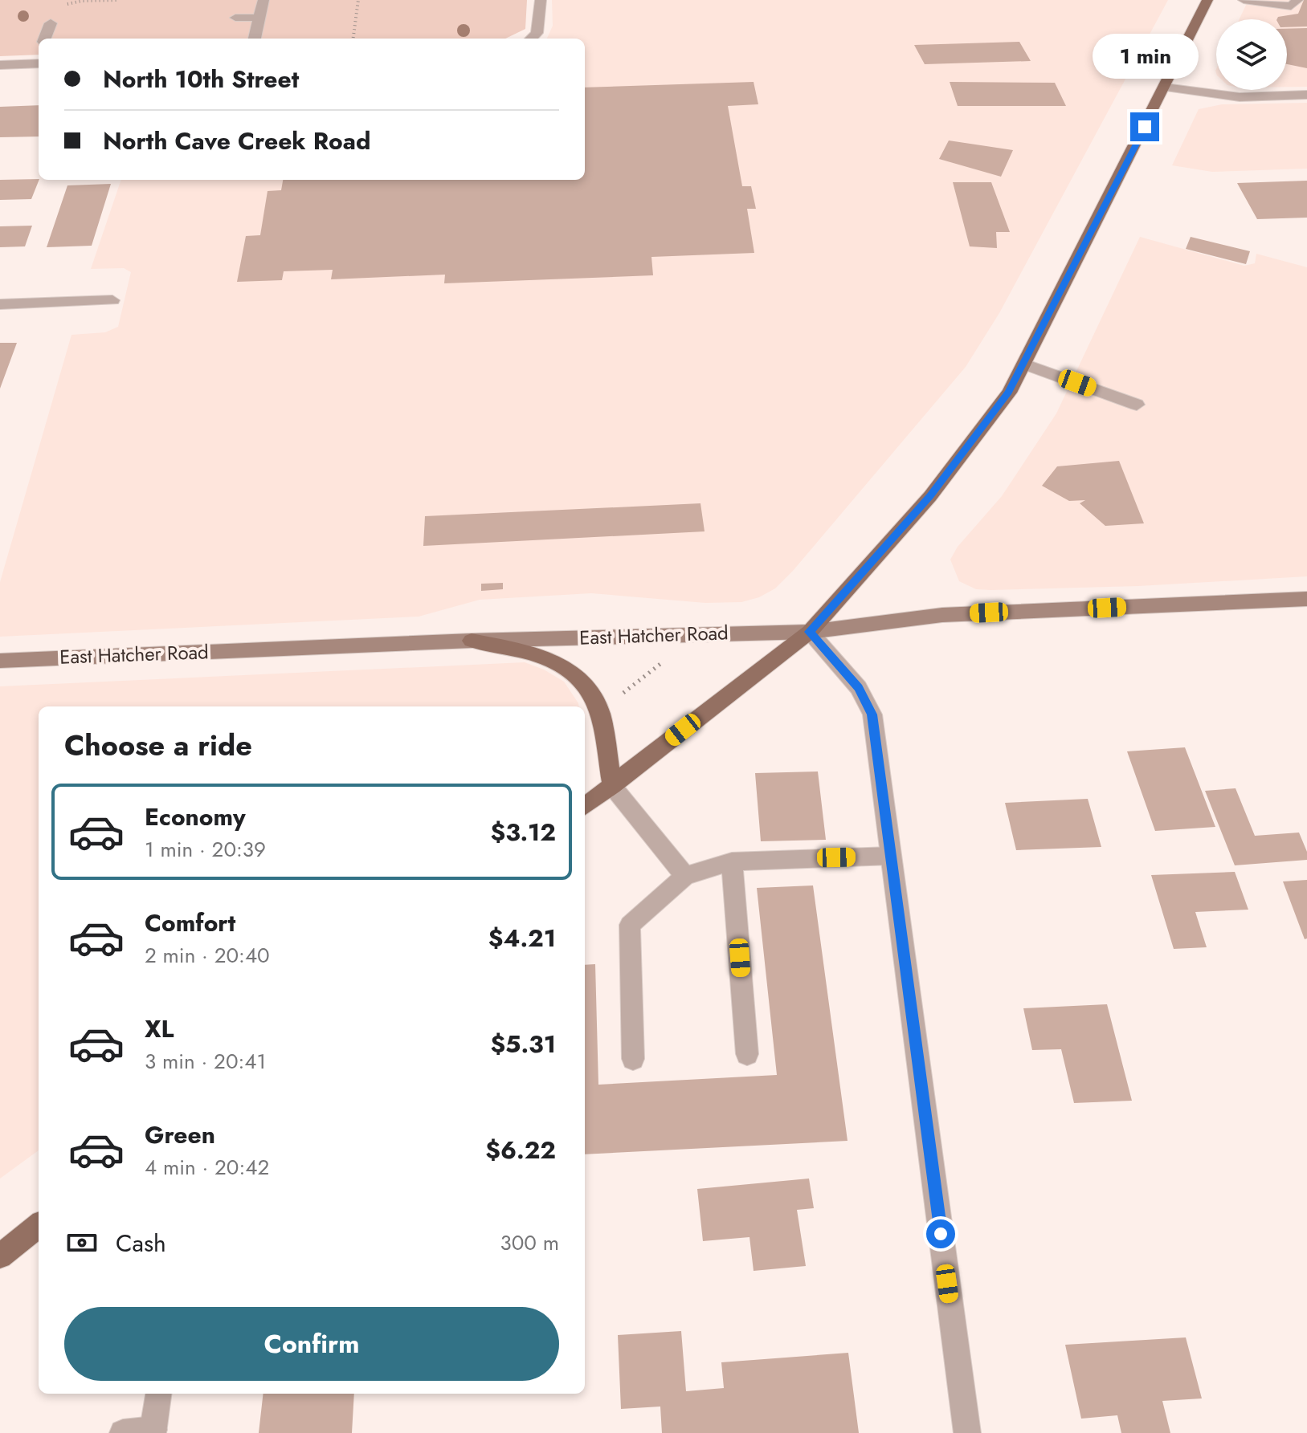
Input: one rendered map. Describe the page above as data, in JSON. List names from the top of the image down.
{
  "streets": {
    "street": ["East Hatcher Road"]
  },
  "page": {
    "bubble": "1 min",
    "banner": ["North 10th Street", "North Cave Creek Road"],
    "heading": "Choose a ride",
    "list": [
      {
        "name": "Economy",
        "note": "1 min · 20:39",
        "value": "$3.12"
      },
      {
        "name": "Comfort",
        "note": "2 min · 20:40",
        "value": "$4.21"
      },
      {
        "name": "XL",
        "note": "3 min · 20:41",
        "value": "$5.31"
      },
      {
        "name": "Green",
        "note": "4 min · 20:42",
        "value": "$6.22"
      }
    ],
    "pay": ["Cash", "300 m"],
    "buttons": "Confirm"
  }
}
